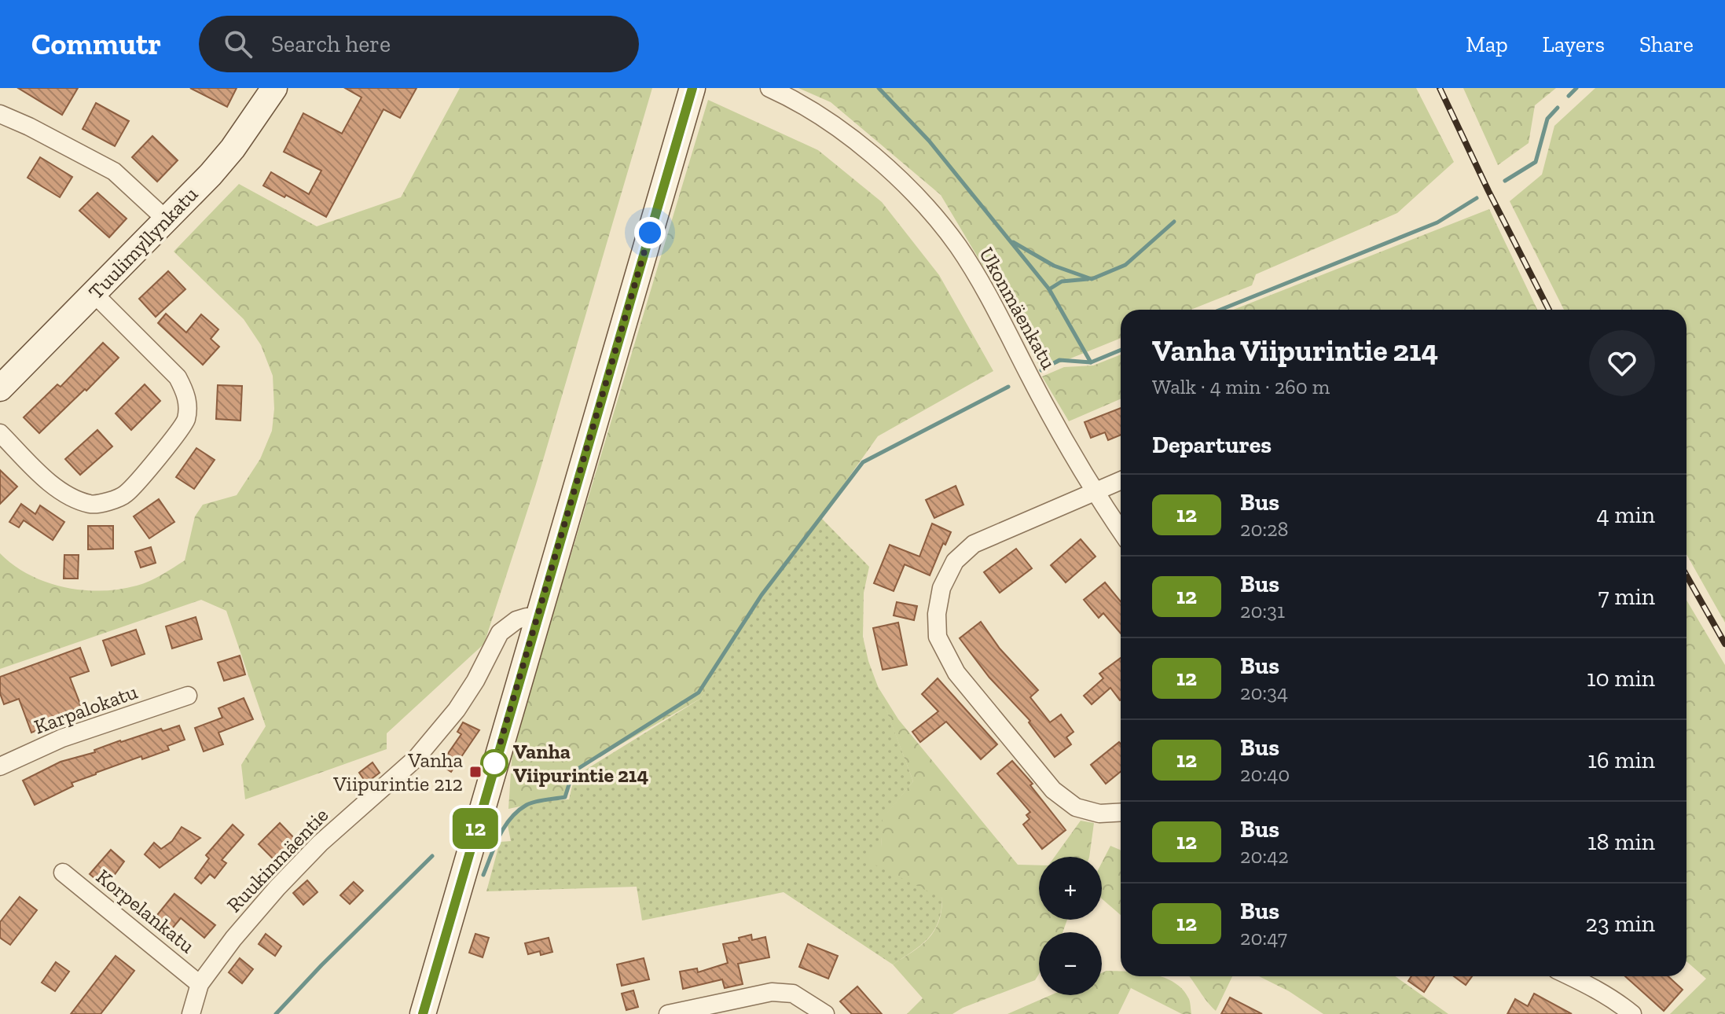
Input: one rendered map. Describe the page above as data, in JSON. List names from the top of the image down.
{
  "streets": {
    "street": [
      "Tuulimyllynkatu",
      "Ukonmäenkatu",
      "Karpalokatu",
      "Ruukinmäentie",
      "Korpelankatu"
    ]
  },
  "crossings": [
    ["Ruukinmäentie", "Korpelankatu"]
  ],
  "places": {
    "other": ["Vanha Viipurintie 214"],
    "transit": ["Vanha Viipurintie 212"]
  },
  "lines": ["bus line 12"],
  "page": {
    "header": "Commutr",
    "search": "Search here",
    "nav": ["Map", "Layers", "Share"],
    "on_map": "12",
    "heading": [
      ["Vanha Viipurintie 214", "Walk · 4 min · 260 m"],
      "Departures"
    ],
    "list": [
      {
        "mark": "12",
        "name": "Bus",
        "note": "20:28",
        "value": "4 min"
      },
      {
        "mark": "12",
        "name": "Bus",
        "note": "20:31",
        "value": "7 min"
      },
      {
        "mark": "12",
        "name": "Bus",
        "note": "20:34",
        "value": "10 min"
      },
      {
        "mark": "12",
        "name": "Bus",
        "note": "20:40",
        "value": "16 min"
      },
      {
        "mark": "12",
        "name": "Bus",
        "note": "20:42",
        "value": "18 min"
      },
      {
        "mark": "12",
        "name": "Bus",
        "note": "20:47",
        "value": "23 min"
      }
    ],
    "map_buttons": ["+", "−"]
  }
}
